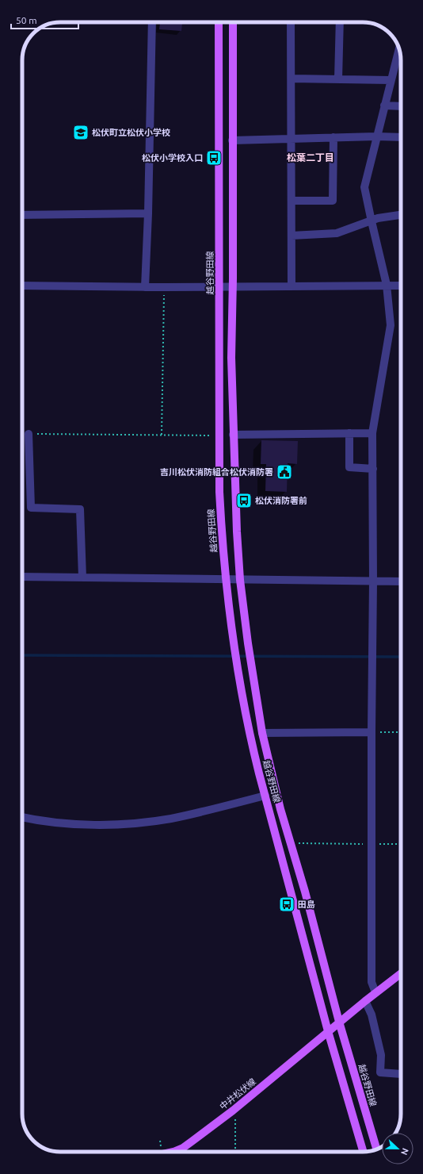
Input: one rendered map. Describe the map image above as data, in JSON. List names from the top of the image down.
{
  "streets": {
    "main road": ["越谷野田線", "中井松伏線"]
  },
  "crossings": [
    ["越谷野田線", "中井松伏線"]
  ],
  "districts": ["松葉二丁目"],
  "places": {
    "school or university": ["松伏町立松伏小学校"],
    "bus stop": ["松伏小学校入口", "松伏消防署前", "田島"],
    "public building": ["吉川松伏消防組合松伏消防署"]
  },
  "scale_bar": "50 m",
  "north": "right"
}
